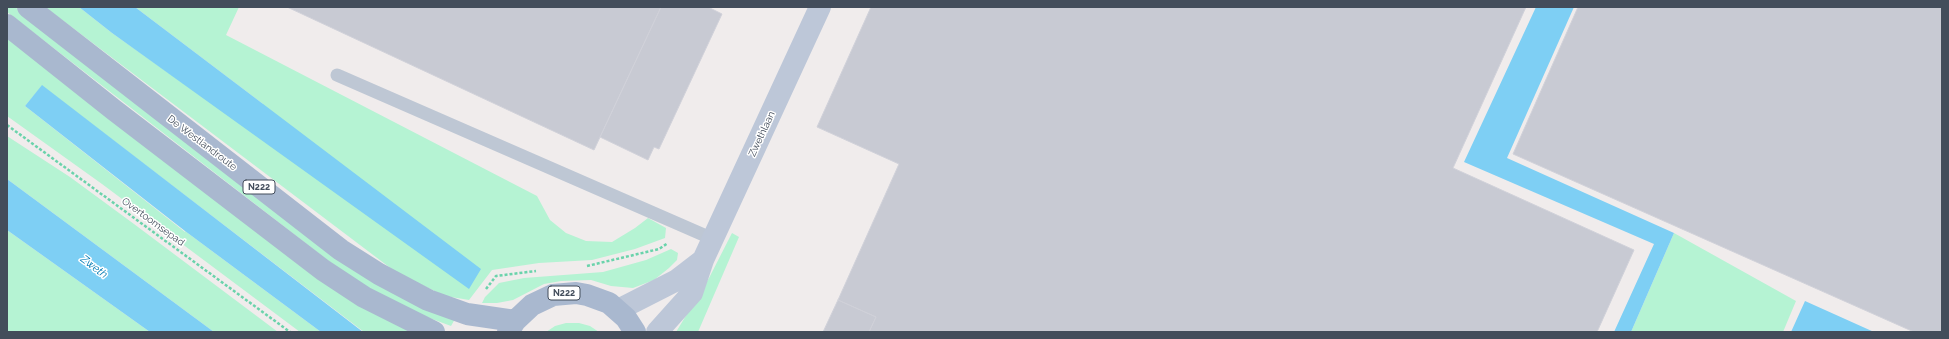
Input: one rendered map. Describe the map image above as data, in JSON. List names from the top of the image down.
{
  "streets": {
    "main road": ["De Westlandroute", "N222"],
    "street": ["Zwethlaan"],
    "path": ["Overtoomsepad"]
  },
  "crossings": [
    ["Zwethlaan", "N222"],
    ["De Westlandroute", "N222"]
  ],
  "water": ["Zweth"]
}
